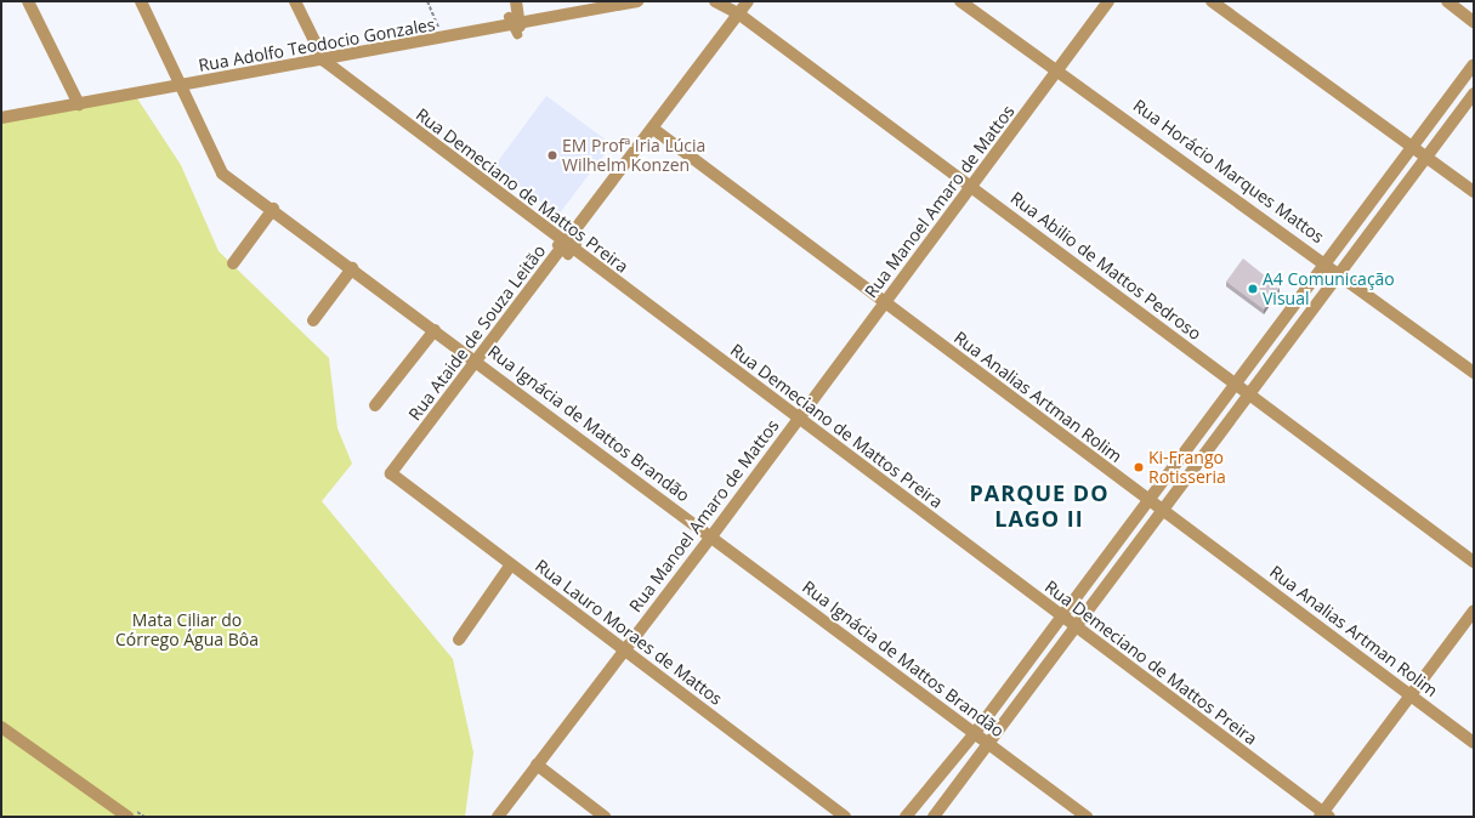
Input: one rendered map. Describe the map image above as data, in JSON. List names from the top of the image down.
{
  "streets": {
    "street": [
      "Rua Adolfo Teodocio Gonzales",
      "Rua Horácio Marques Mattos",
      "Rua Demeciano de Mattos Preira",
      "Rua Manoel Amaro de Mattos",
      "Rua Abilio de Mattos Pedroso",
      "Rua Ataide de Souza Leitão",
      "Rua Analias Artman Rolim",
      "Rua Ignácia de Mattos Brandão",
      "Rua Lauro Moraes de Mattos"
    ]
  },
  "crossings": [
    ["Rua Adolfo Teodocio Gonzales", "Rua Demeciano de Mattos Preira"],
    ["Rua Adolfo Teodocio Gonzales", "Rua Ignácia de Mattos Brandão"],
    ["Rua Horácio Marques Mattos", "Rua Manoel Amaro de Mattos"],
    ["Rua Demeciano de Mattos Preira", "Rua Manoel Amaro de Mattos"],
    ["Rua Demeciano de Mattos Preira", "Rua Ataide de Souza Leitão"],
    ["Rua Manoel Amaro de Mattos", "Rua Abilio de Mattos Pedroso"],
    ["Rua Manoel Amaro de Mattos", "Rua Analias Artman Rolim"],
    ["Rua Manoel Amaro de Mattos", "Rua Ignácia de Mattos Brandão"],
    ["Rua Manoel Amaro de Mattos", "Rua Lauro Moraes de Mattos"],
    ["Rua Abilio de Mattos Pedroso", "Rua Ataide de Souza Leitão"],
    ["Rua Ataide de Souza Leitão", "Rua Analias Artman Rolim"],
    ["Rua Ataide de Souza Leitão", "Rua Ignácia de Mattos Brandão"],
    ["Rua Ataide de Souza Leitão", "Rua Lauro Moraes de Mattos"]
  ],
  "districts": ["PARQUE DO LAGO II"],
  "parks": ["Mata Ciliar do Córrego Água Bôa"],
  "places": ["EM Profª Iria Lúcia Wilhelm Konzen", "A4 Comunicação Visual", "Ki-Frango Rotisseria"]
}
